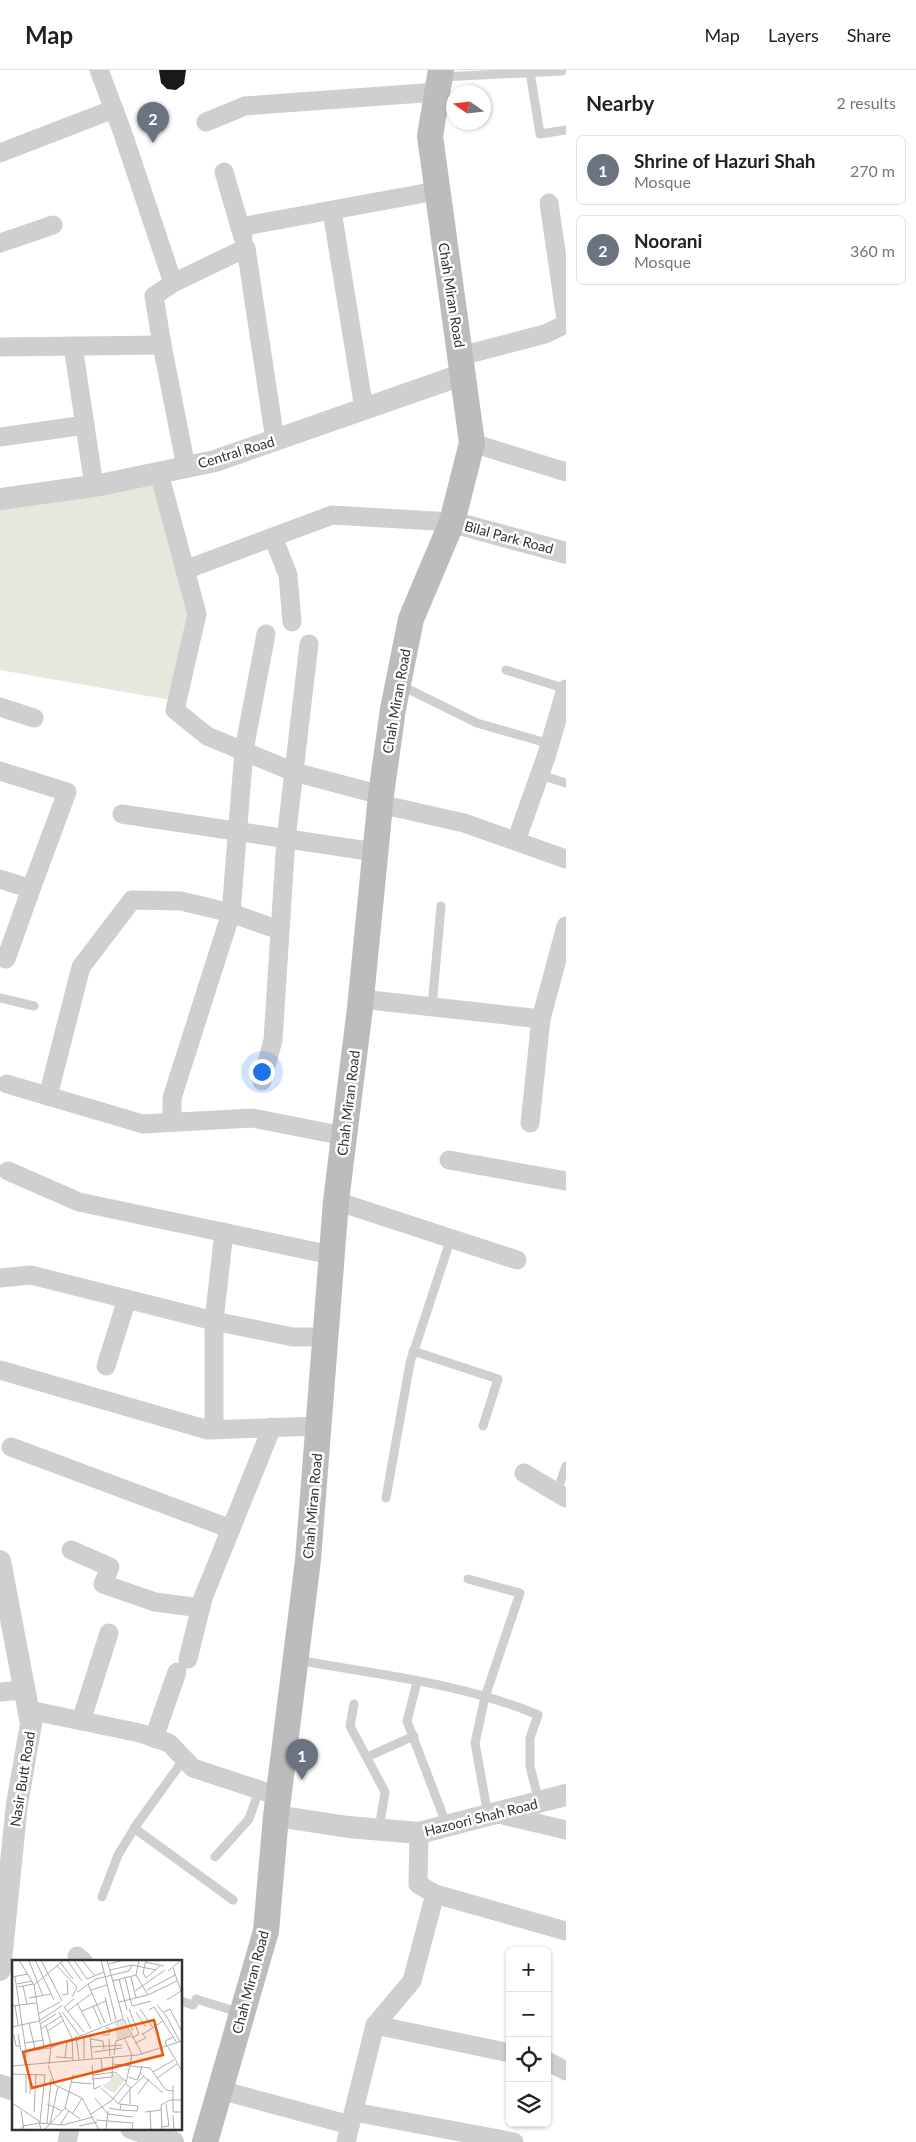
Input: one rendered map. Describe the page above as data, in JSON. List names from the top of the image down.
{
  "streets": {
    "main road": ["Chah Miran Road"],
    "street": [
      "Central Road",
      "Bilal Park Road",
      "Nasir Butt Road",
      "Hazoori Shah Road"
    ]
  },
  "crossings": [
    ["Chah Miran Road", "Central Road"],
    ["Chah Miran Road", "Bilal Park Road"],
    ["Chah Miran Road", "Hazoori Shah Road"]
  ],
  "north": "left",
  "page": {
    "header": "Map",
    "nav": ["Map", "Layers", "Share"],
    "heading": ["Nearby", "2 results"],
    "pins": ["2", "1"],
    "list": [
      {
        "mark": "1",
        "name": "Shrine of Hazuri Shah",
        "note": "Mosque",
        "value": "270 m"
      },
      {
        "mark": "2",
        "name": "Noorani",
        "note": "Mosque",
        "value": "360 m"
      }
    ],
    "map_buttons": ["+", "−"]
  }
}
